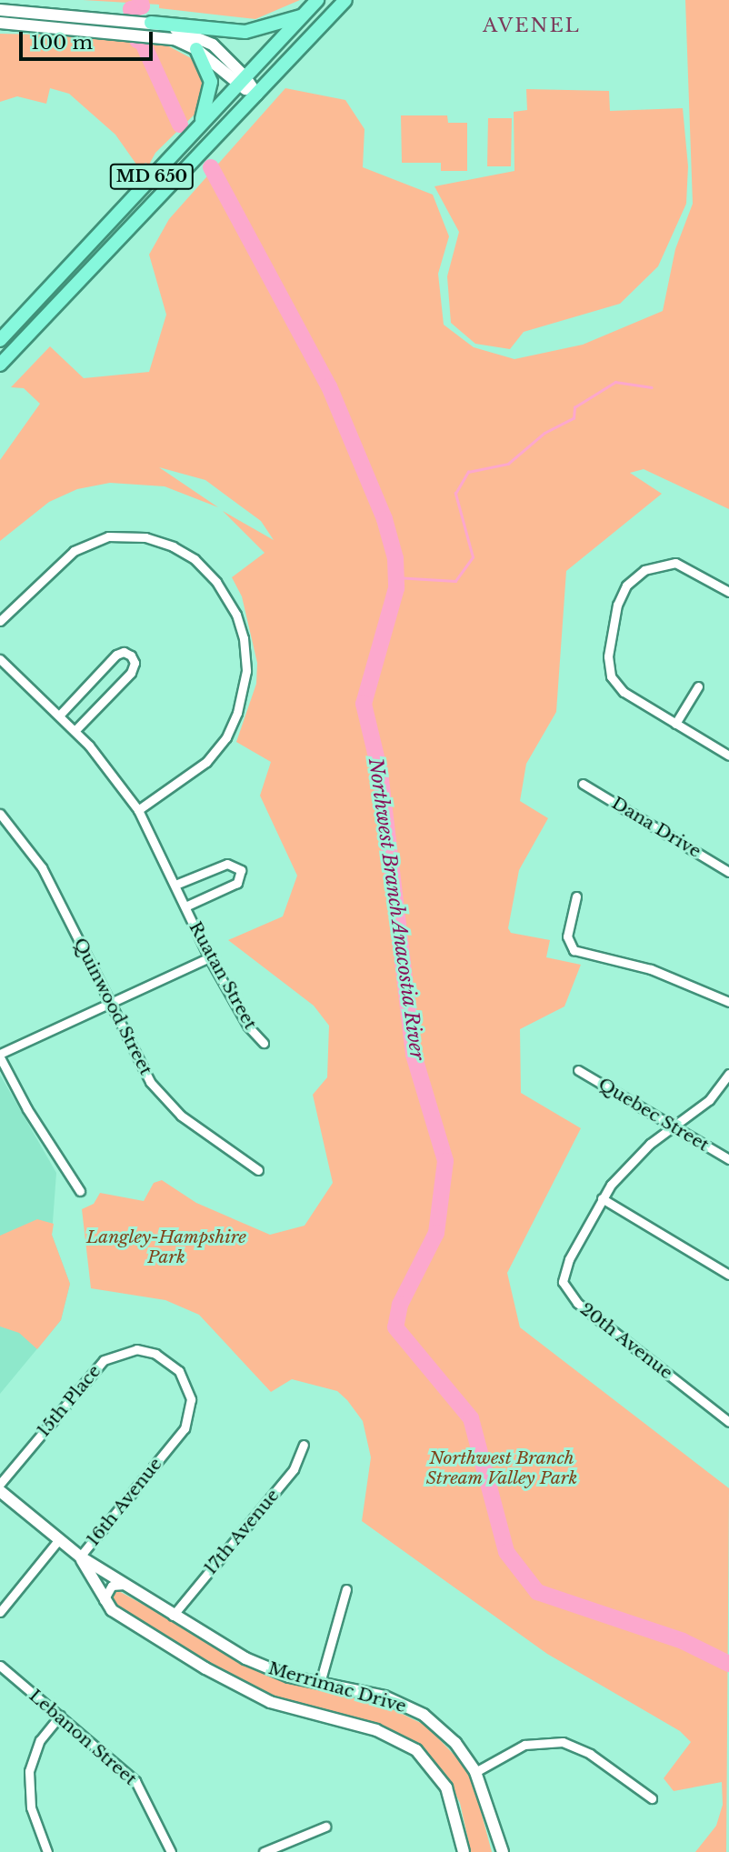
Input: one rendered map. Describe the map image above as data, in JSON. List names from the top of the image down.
{
  "streets": {
    "main road": ["MD 650"],
    "street": [
      "Dana Drive",
      "Ruatan Street",
      "Quinwood Street",
      "Quebec Street",
      "20th Avenue",
      "15th Place",
      "16th Avenue",
      "17th Avenue",
      "Merrimac Drive",
      "Lebanon Street"
    ]
  },
  "crossings": [
    ["Quebec Street", "20th Avenue"],
    ["15th Place", "16th Avenue"],
    ["16th Avenue", "Merrimac Drive"],
    ["17th Avenue", "Merrimac Drive"]
  ],
  "districts": ["AVENEL"],
  "water": ["Northwest Branch Anacostia River"],
  "parks": ["Langley-Hampshire Park", "Northwest Branch Stream Valley Park"],
  "scale_bar": "100 m"
}
